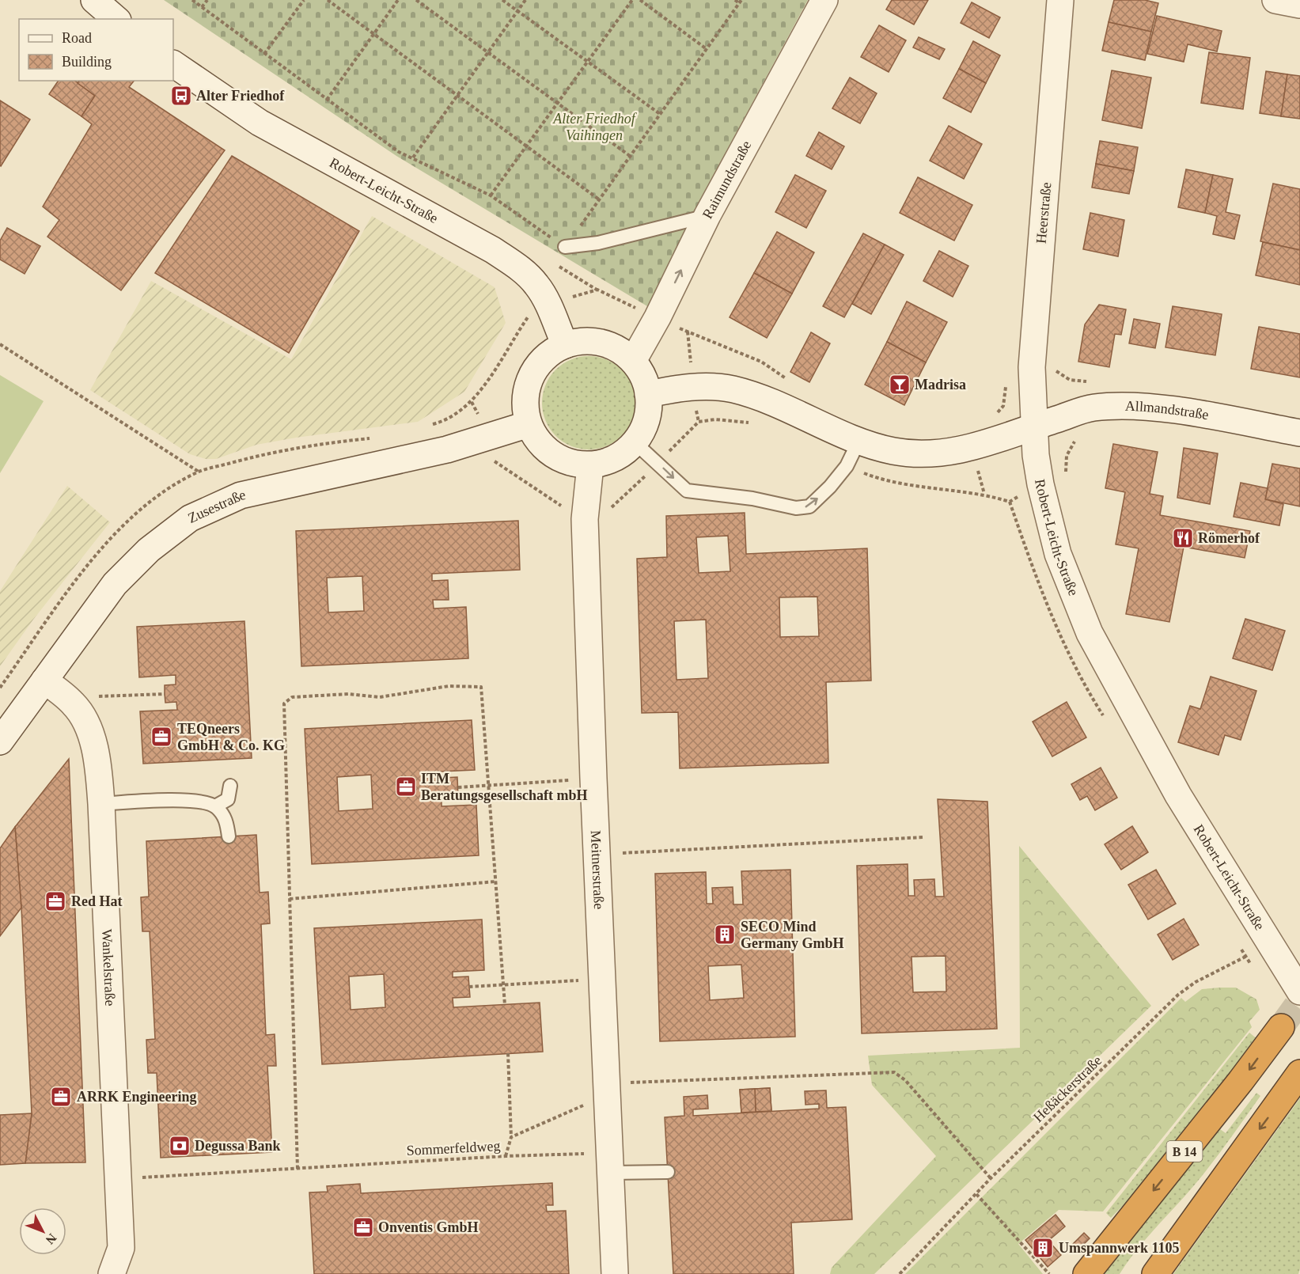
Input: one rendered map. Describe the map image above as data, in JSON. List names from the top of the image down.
{
  "streets": {
    "highway": ["B 14"],
    "street": [
      "Raimundstraße",
      "Robert-Leicht-Straße",
      "Heerstraße",
      "Allmandstraße",
      "Zusestraße",
      "Meitnerstraße",
      "Wankelstraße"
    ],
    "path": ["Heßäckerstraße", "Sommerfeldweg"]
  },
  "crossings": [
    ["Raimundstraße", "Robert-Leicht-Straße"],
    ["Raimundstraße", "Zusestraße"],
    ["Raimundstraße", "Meitnerstraße"],
    ["Robert-Leicht-Straße", "Heerstraße"],
    ["Robert-Leicht-Straße", "Allmandstraße"],
    ["Robert-Leicht-Straße", "Zusestraße"],
    ["Robert-Leicht-Straße", "Meitnerstraße"],
    ["Robert-Leicht-Straße", "Heßäckerstraße"],
    ["Heerstraße", "Allmandstraße"],
    ["Zusestraße", "Meitnerstraße"],
    ["Zusestraße", "Wankelstraße"],
    ["Meitnerstraße", "Sommerfeldweg"],
    ["Wankelstraße", "Sommerfeldweg"]
  ],
  "parks": ["Alter Friedhof Vaihingen"],
  "places": {
    "bus stop": ["Alter Friedhof"],
    "bar": ["Madrisa"],
    "restaurant": ["Römerhof"],
    "office": [
      "TEQneers GmbH & Co. KG",
      "ITM Beratungsgesellschaft mbH",
      "Red Hat",
      "ARRK Engineering",
      "Onventis GmbH"
    ],
    "building": ["SECO Mind Germany GmbH", "Umspannwerk 1105"],
    "bank": ["Degussa Bank"]
  },
  "legend": ["Road", "Building"],
  "north": "bottom right"
}
